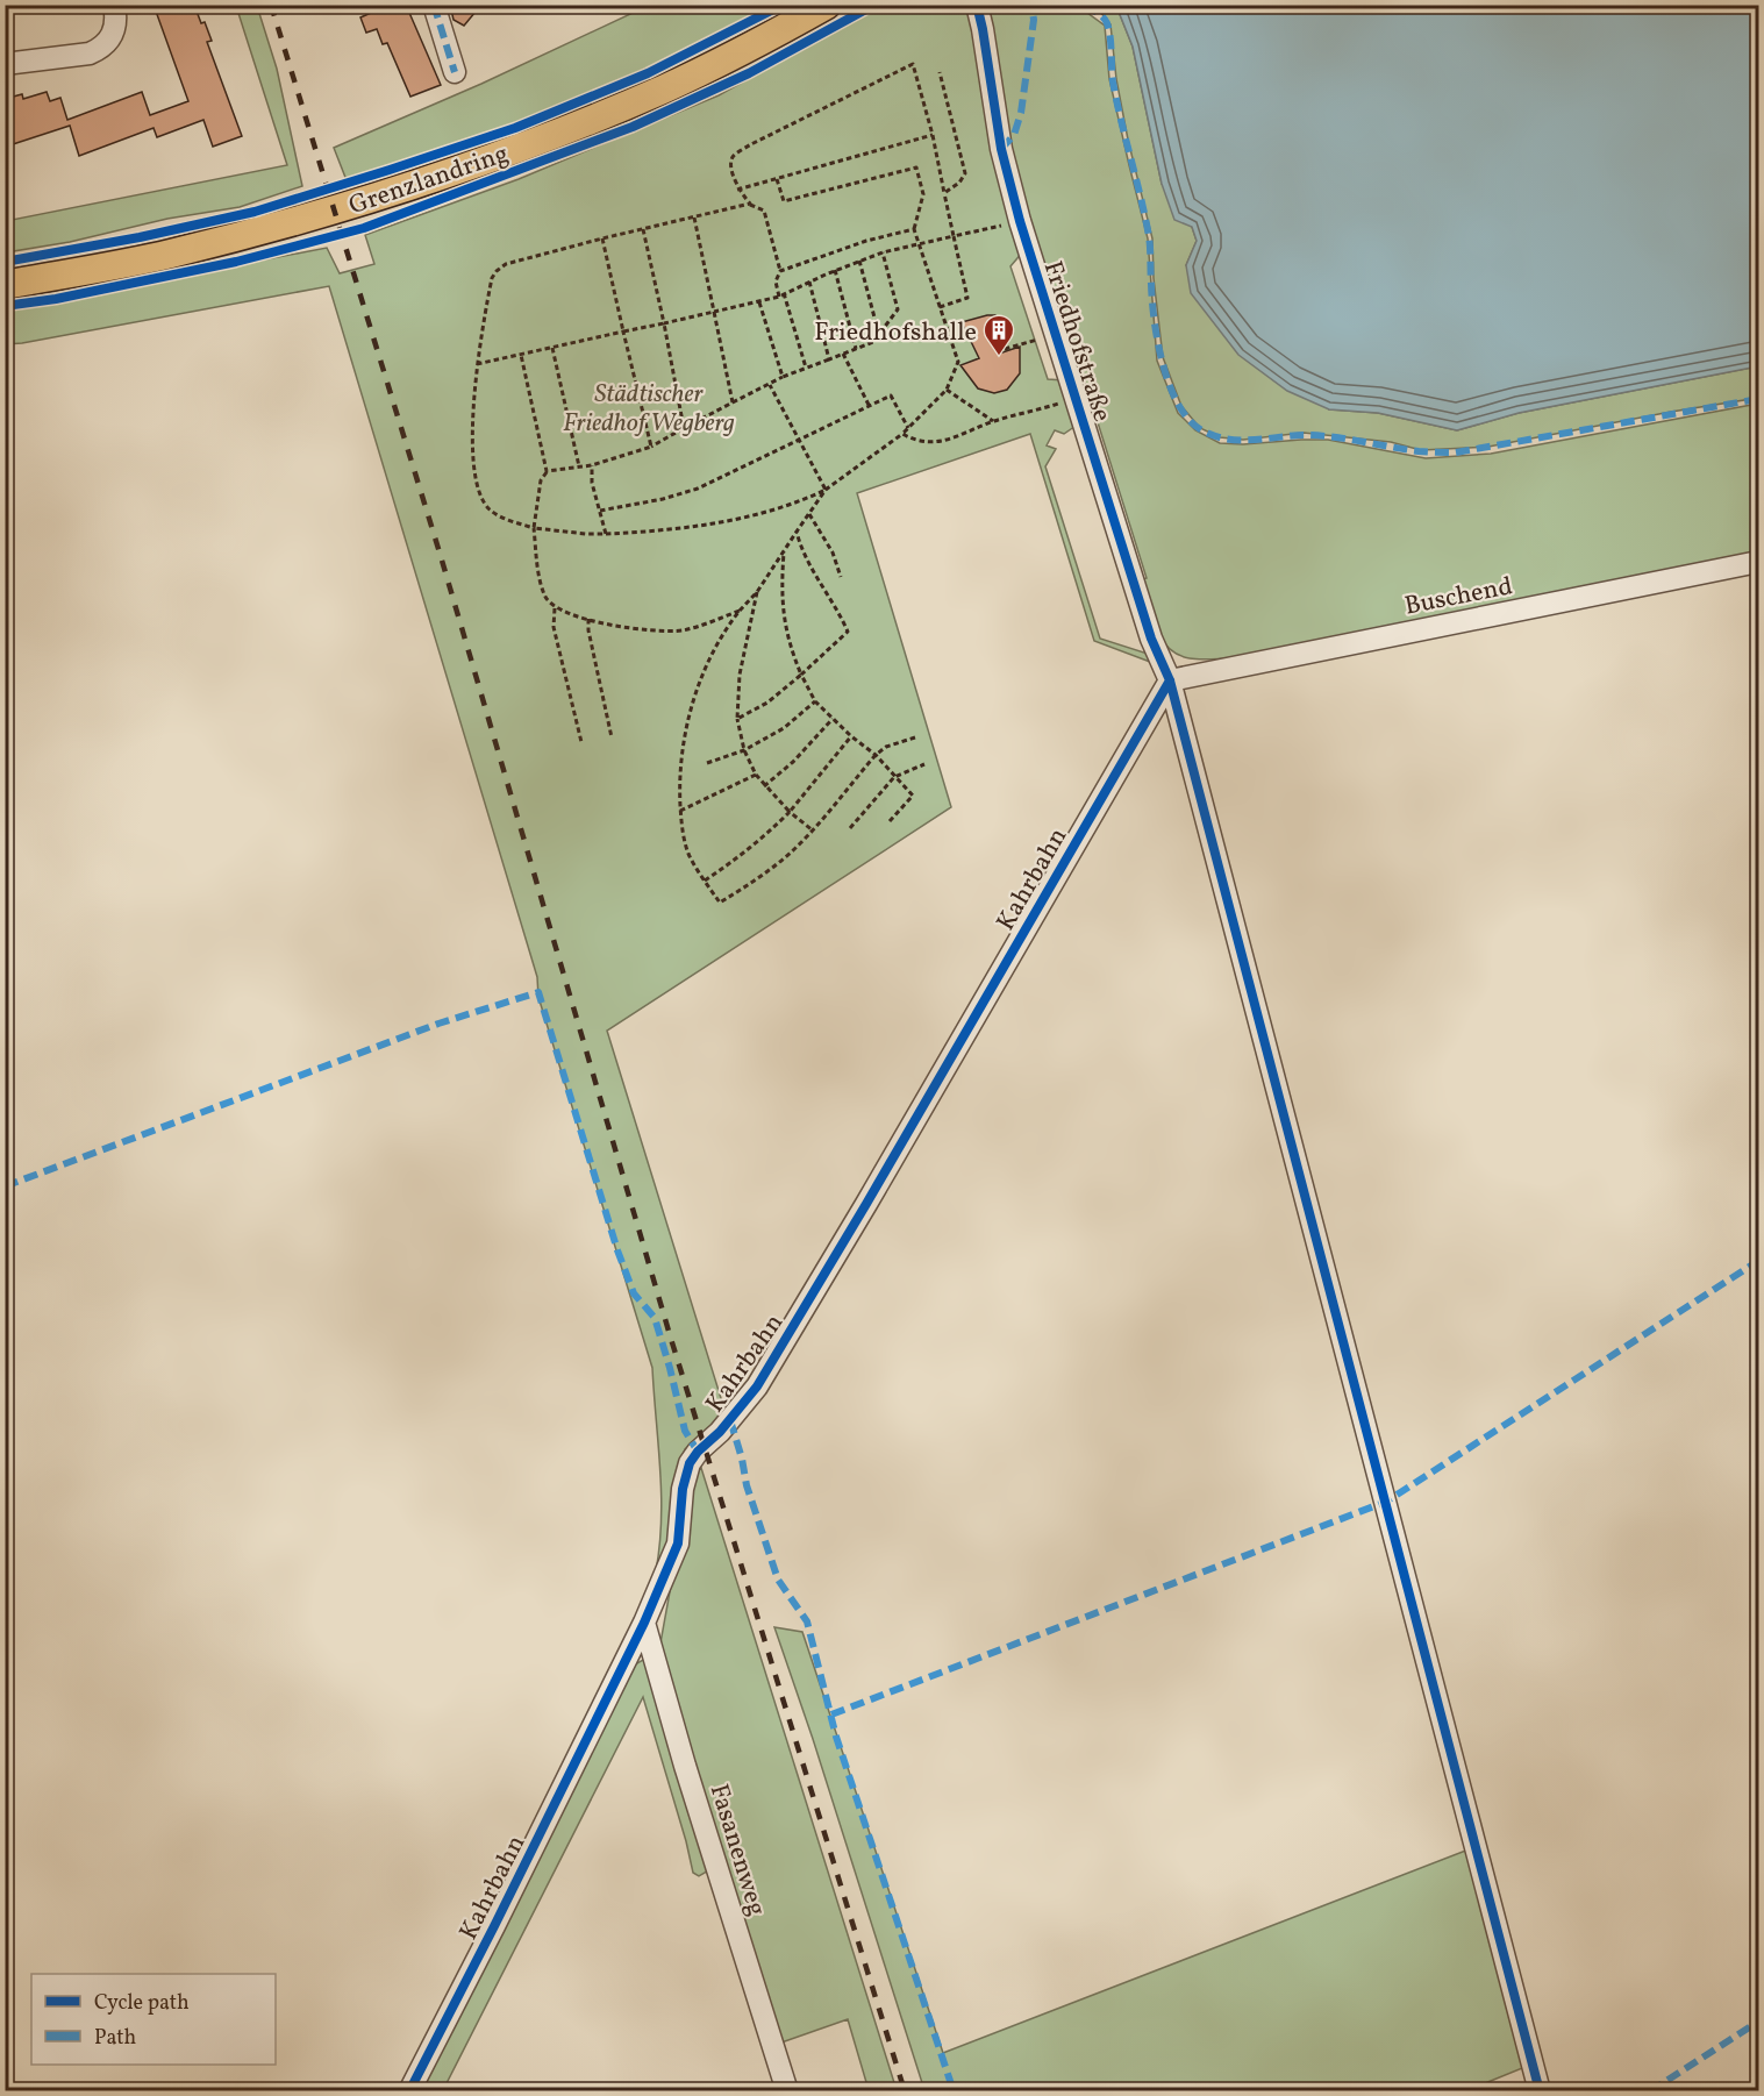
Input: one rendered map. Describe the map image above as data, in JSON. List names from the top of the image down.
{
  "streets": {
    "main road": ["Grenzlandring"],
    "street": [
      "Friedhofstraße",
      "Buschend",
      "Kahrbahn",
      "Fasanenweg"
    ]
  },
  "crossings": [
    ["Friedhofstraße", "Buschend"],
    ["Friedhofstraße", "Kahrbahn"],
    ["Buschend", "Kahrbahn"],
    ["Kahrbahn", "Fasanenweg"]
  ],
  "parks": ["Städtischer Friedhof Wegberg"],
  "places": {
    "building": ["Friedhofshalle"]
  },
  "legend": ["Cycle path", "Path"]
}
